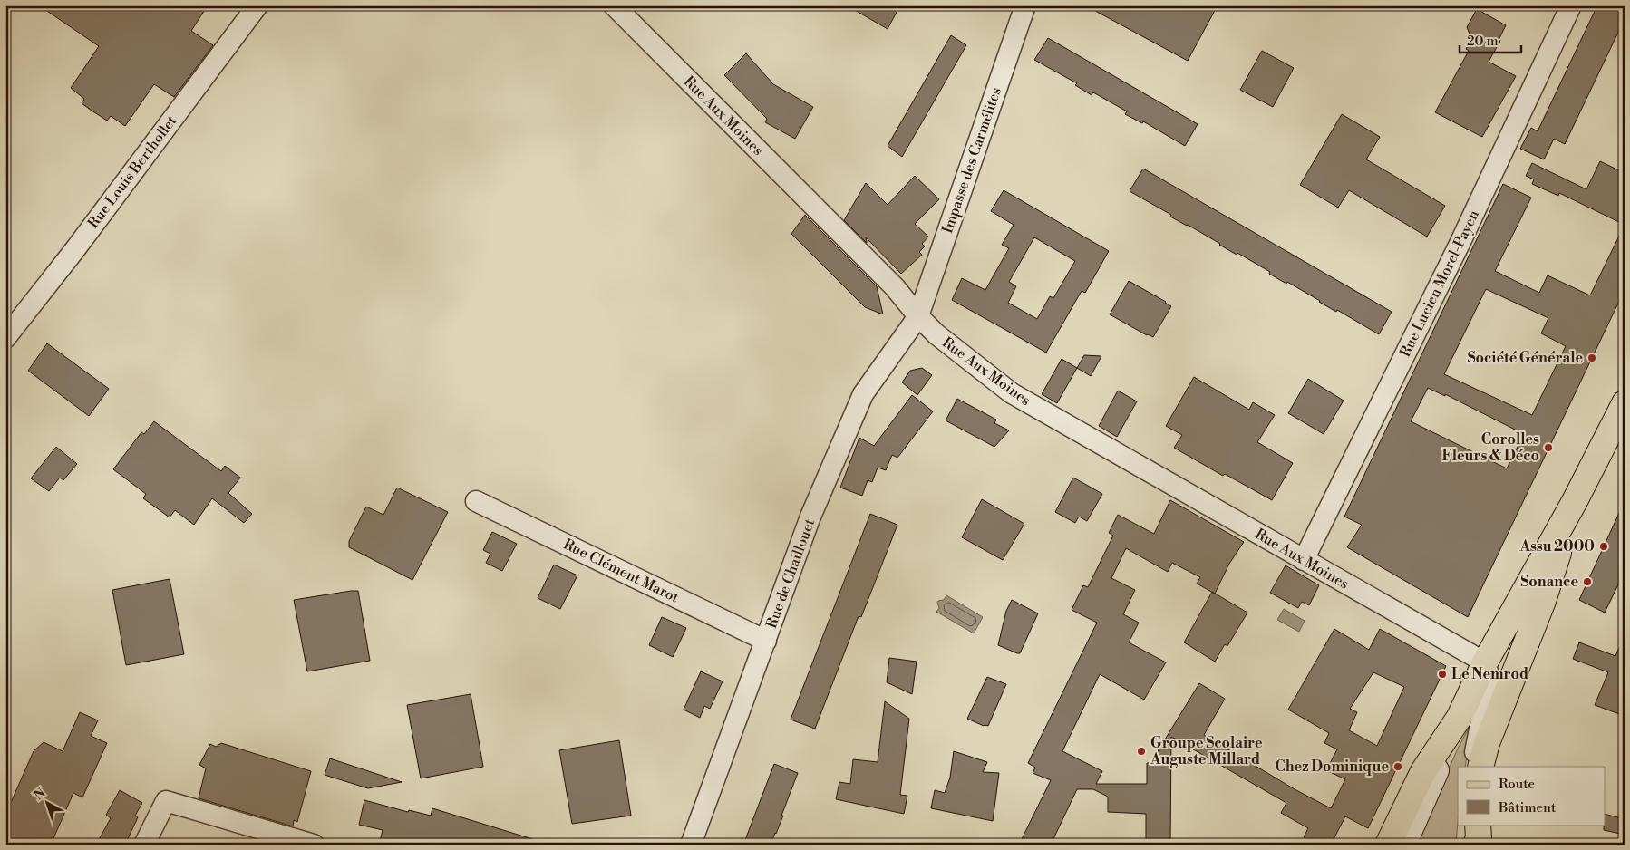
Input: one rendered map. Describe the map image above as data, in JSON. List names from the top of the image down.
{
  "streets": {
    "street": [
      "Rue Aux Moines",
      "Impasse des Carmélites",
      "Rue Louis Berthollet",
      "Rue Lucien Morel-Payen",
      "Rue Clément Marot",
      "Rue de Chaillouet"
    ]
  },
  "crossings": [
    ["Rue Aux Moines", "Impasse des Carmélites"],
    ["Rue Aux Moines", "Rue Lucien Morel-Payen"],
    ["Rue Aux Moines", "Rue de Chaillouet"],
    ["Impasse des Carmélites", "Rue de Chaillouet"],
    ["Rue Clément Marot", "Rue de Chaillouet"]
  ],
  "places": [
    "Société Générale",
    "Corolles Fleurs & Déco",
    "Assu 2000",
    "Sonance",
    "Le Nemrod",
    "Groupe Scolaire Auguste Millard",
    "Chez Dominique"
  ],
  "legend": ["Route", "Bâtiment"],
  "scale_bar": "20 m",
  "north": "top left"
}
